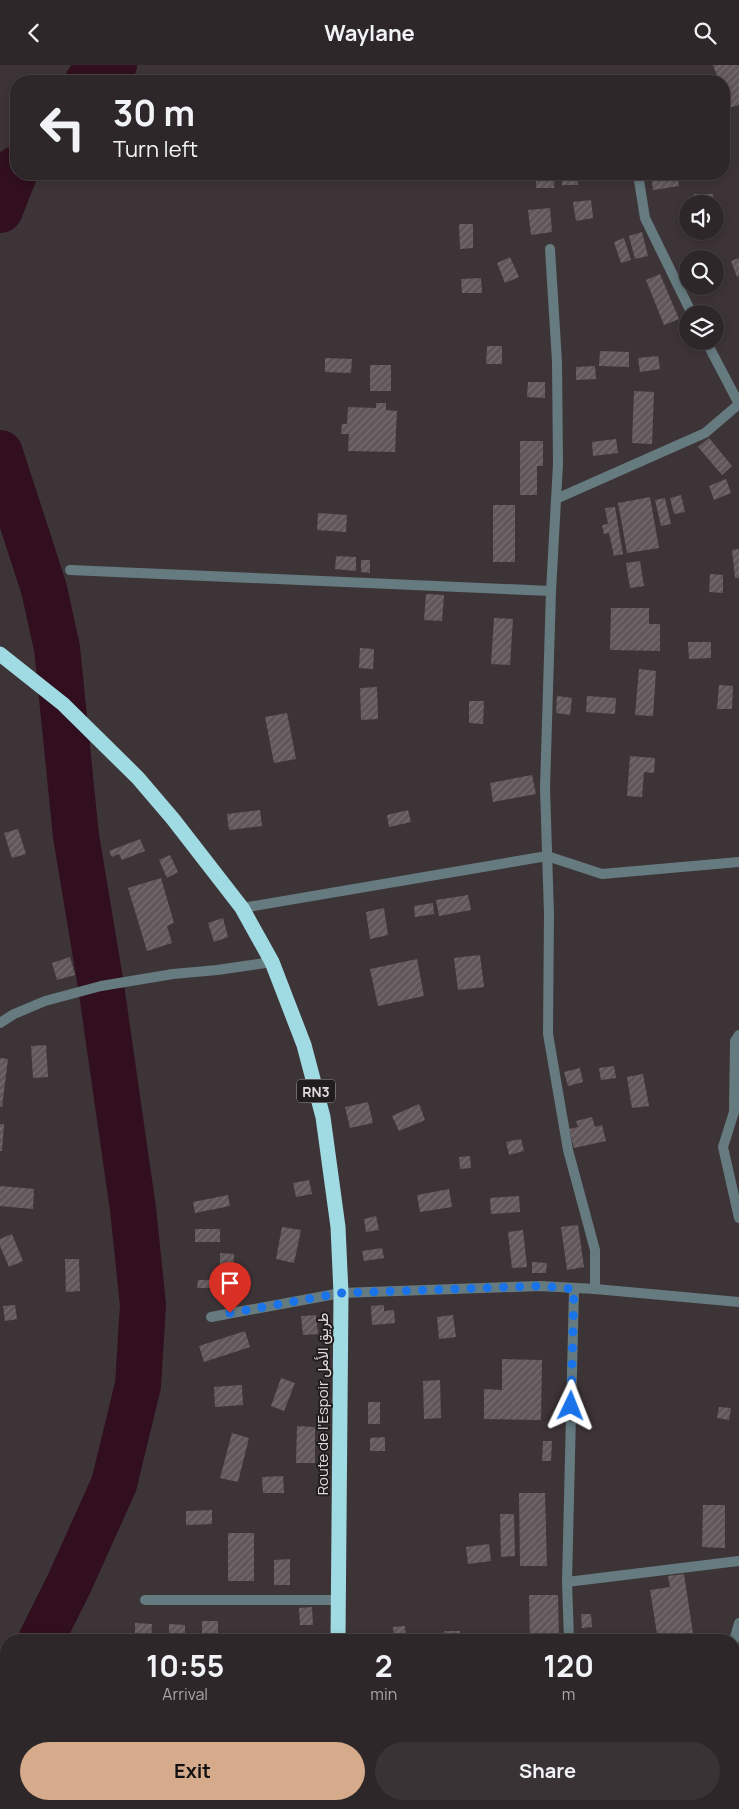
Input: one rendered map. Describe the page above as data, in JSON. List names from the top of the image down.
{
  "streets": {
    "highway": ["RN3", "Route de l’Espoir طريق الأمل"]
  },
  "page": {
    "header": "Waylane",
    "turn": ["30 m", "Turn left"],
    "eta": [
      "10:55",
      "Arrival",
      "2",
      "min",
      "120",
      "m"
    ],
    "buttons": ["Exit", "Share"]
  }
}
